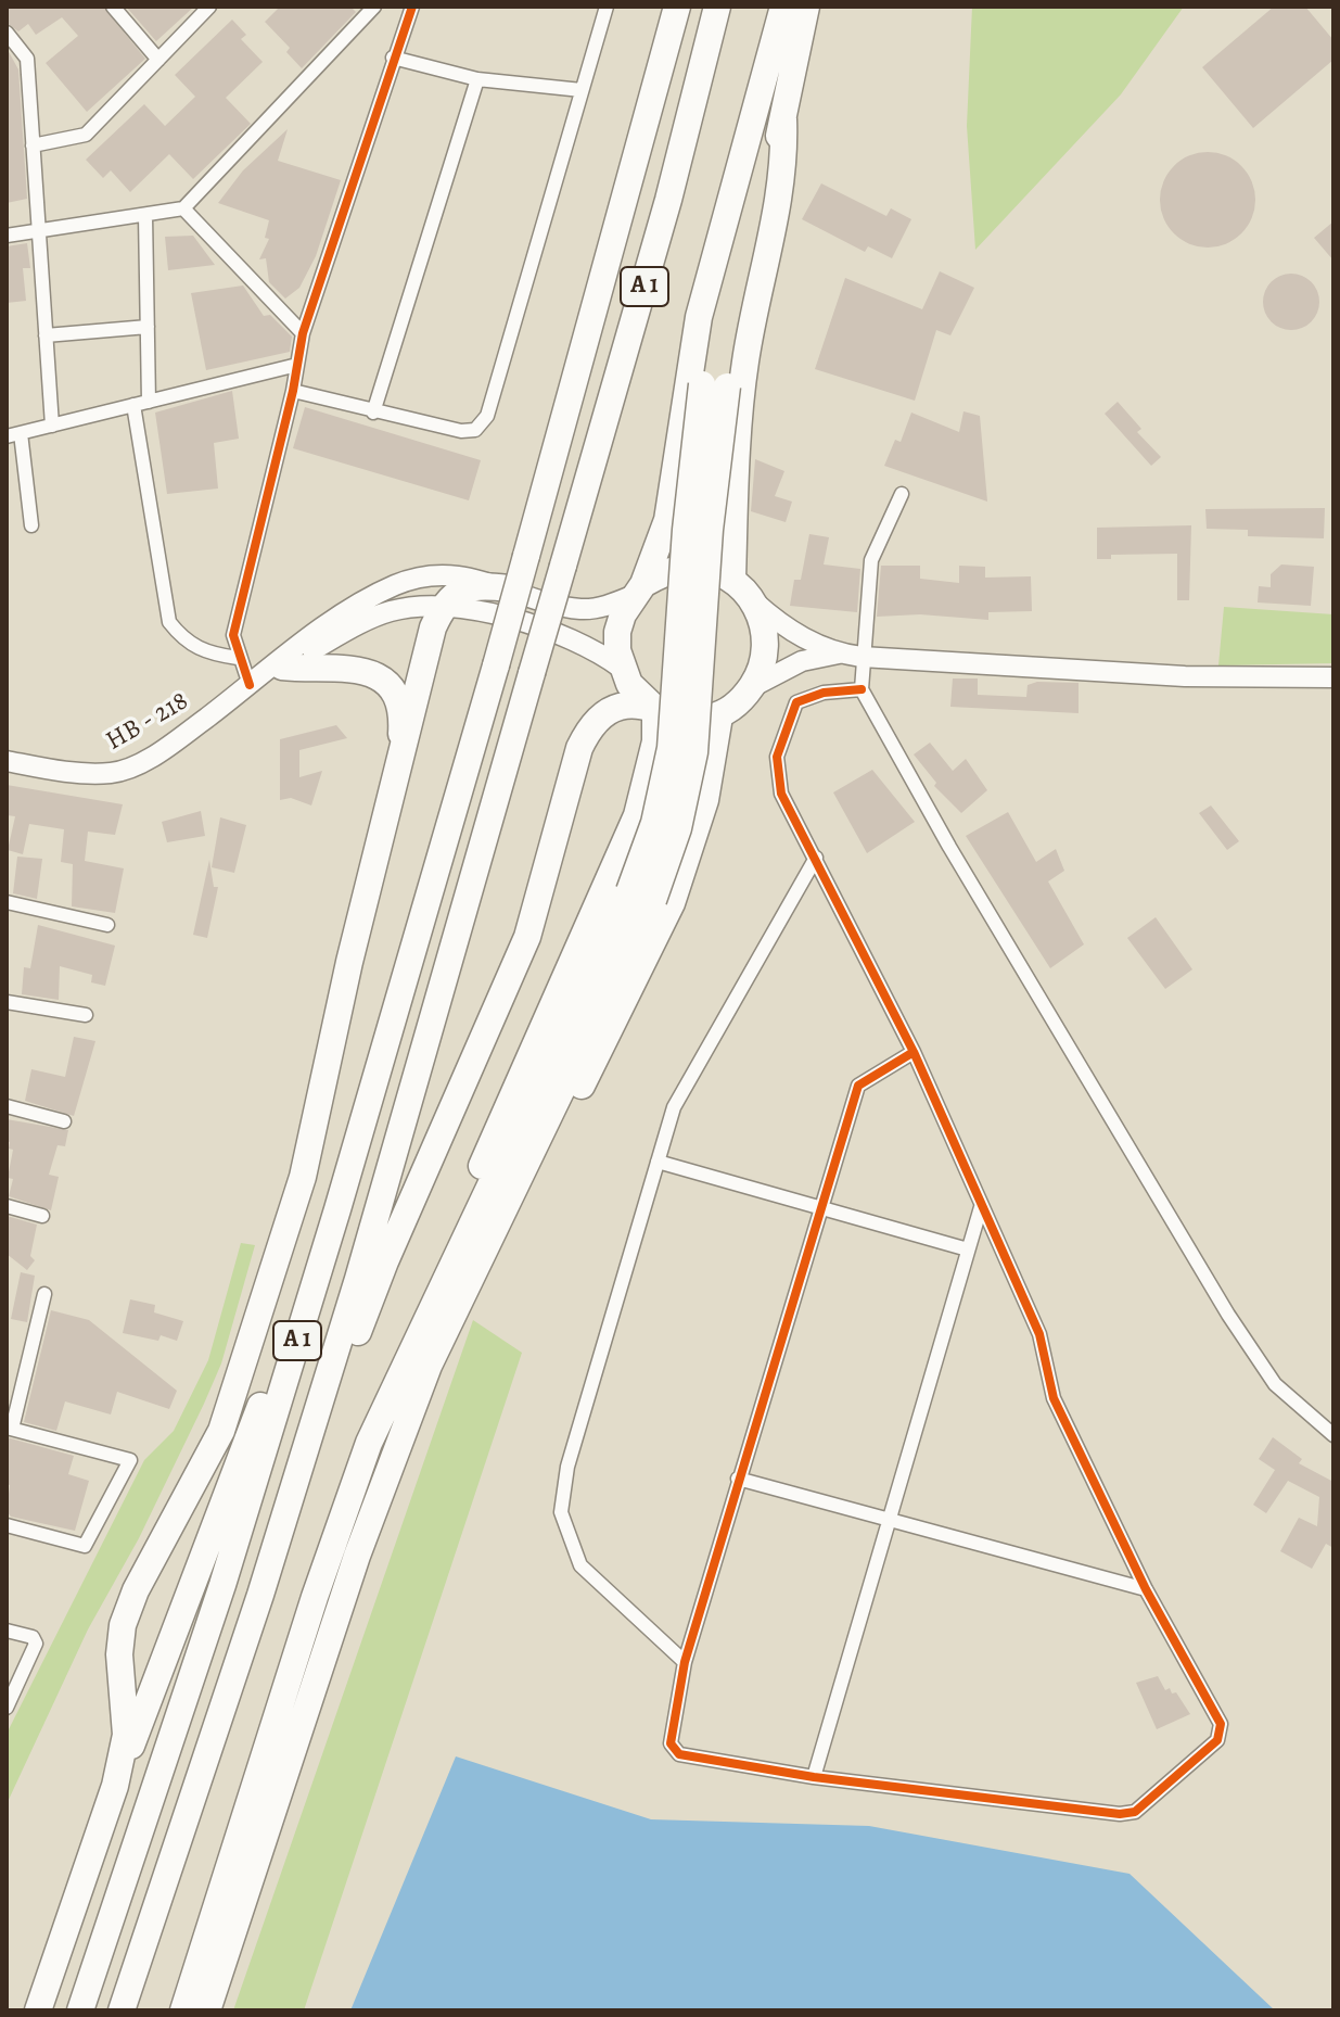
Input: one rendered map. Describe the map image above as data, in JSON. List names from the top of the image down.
{
  "streets": {
    "highway": ["A 1"],
    "main road": ["HB - 218"]
  }
}
